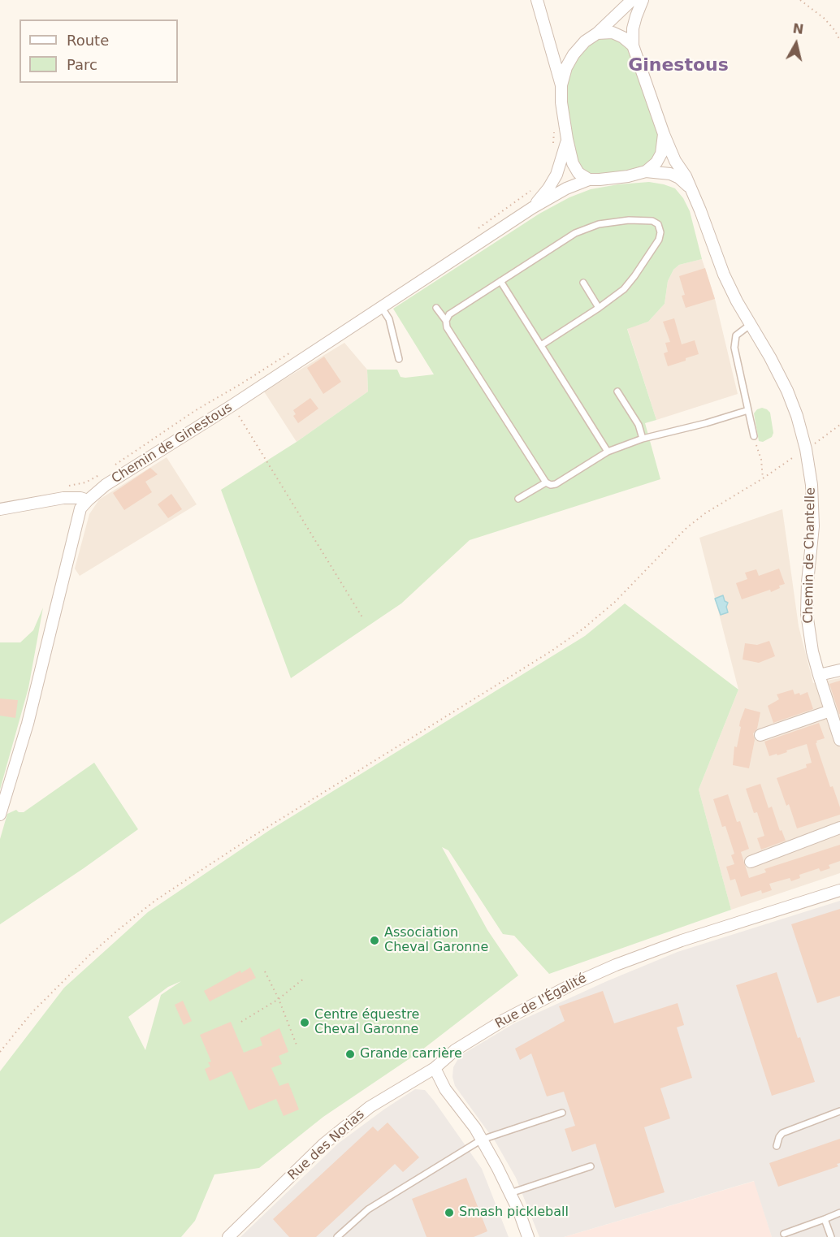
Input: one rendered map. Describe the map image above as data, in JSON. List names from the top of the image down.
{
  "streets": {
    "street": [
      "Chemin de Ginestous",
      "Chemin de Chantelle",
      "Rue de l'Égalité",
      "Rue des Norias"
    ]
  },
  "crossings": [
    ["Chemin de Ginestous", "Chemin de Chantelle"],
    ["Rue de l'Égalité", "Rue des Norias"]
  ],
  "districts": ["Ginestous"],
  "places": [
    "Association Cheval Garonne",
    "Centre équestre Cheval Garonne",
    "Grande carrière",
    "Smash pickleball"
  ],
  "legend": ["Route", "Parc"],
  "north": "top"
}
